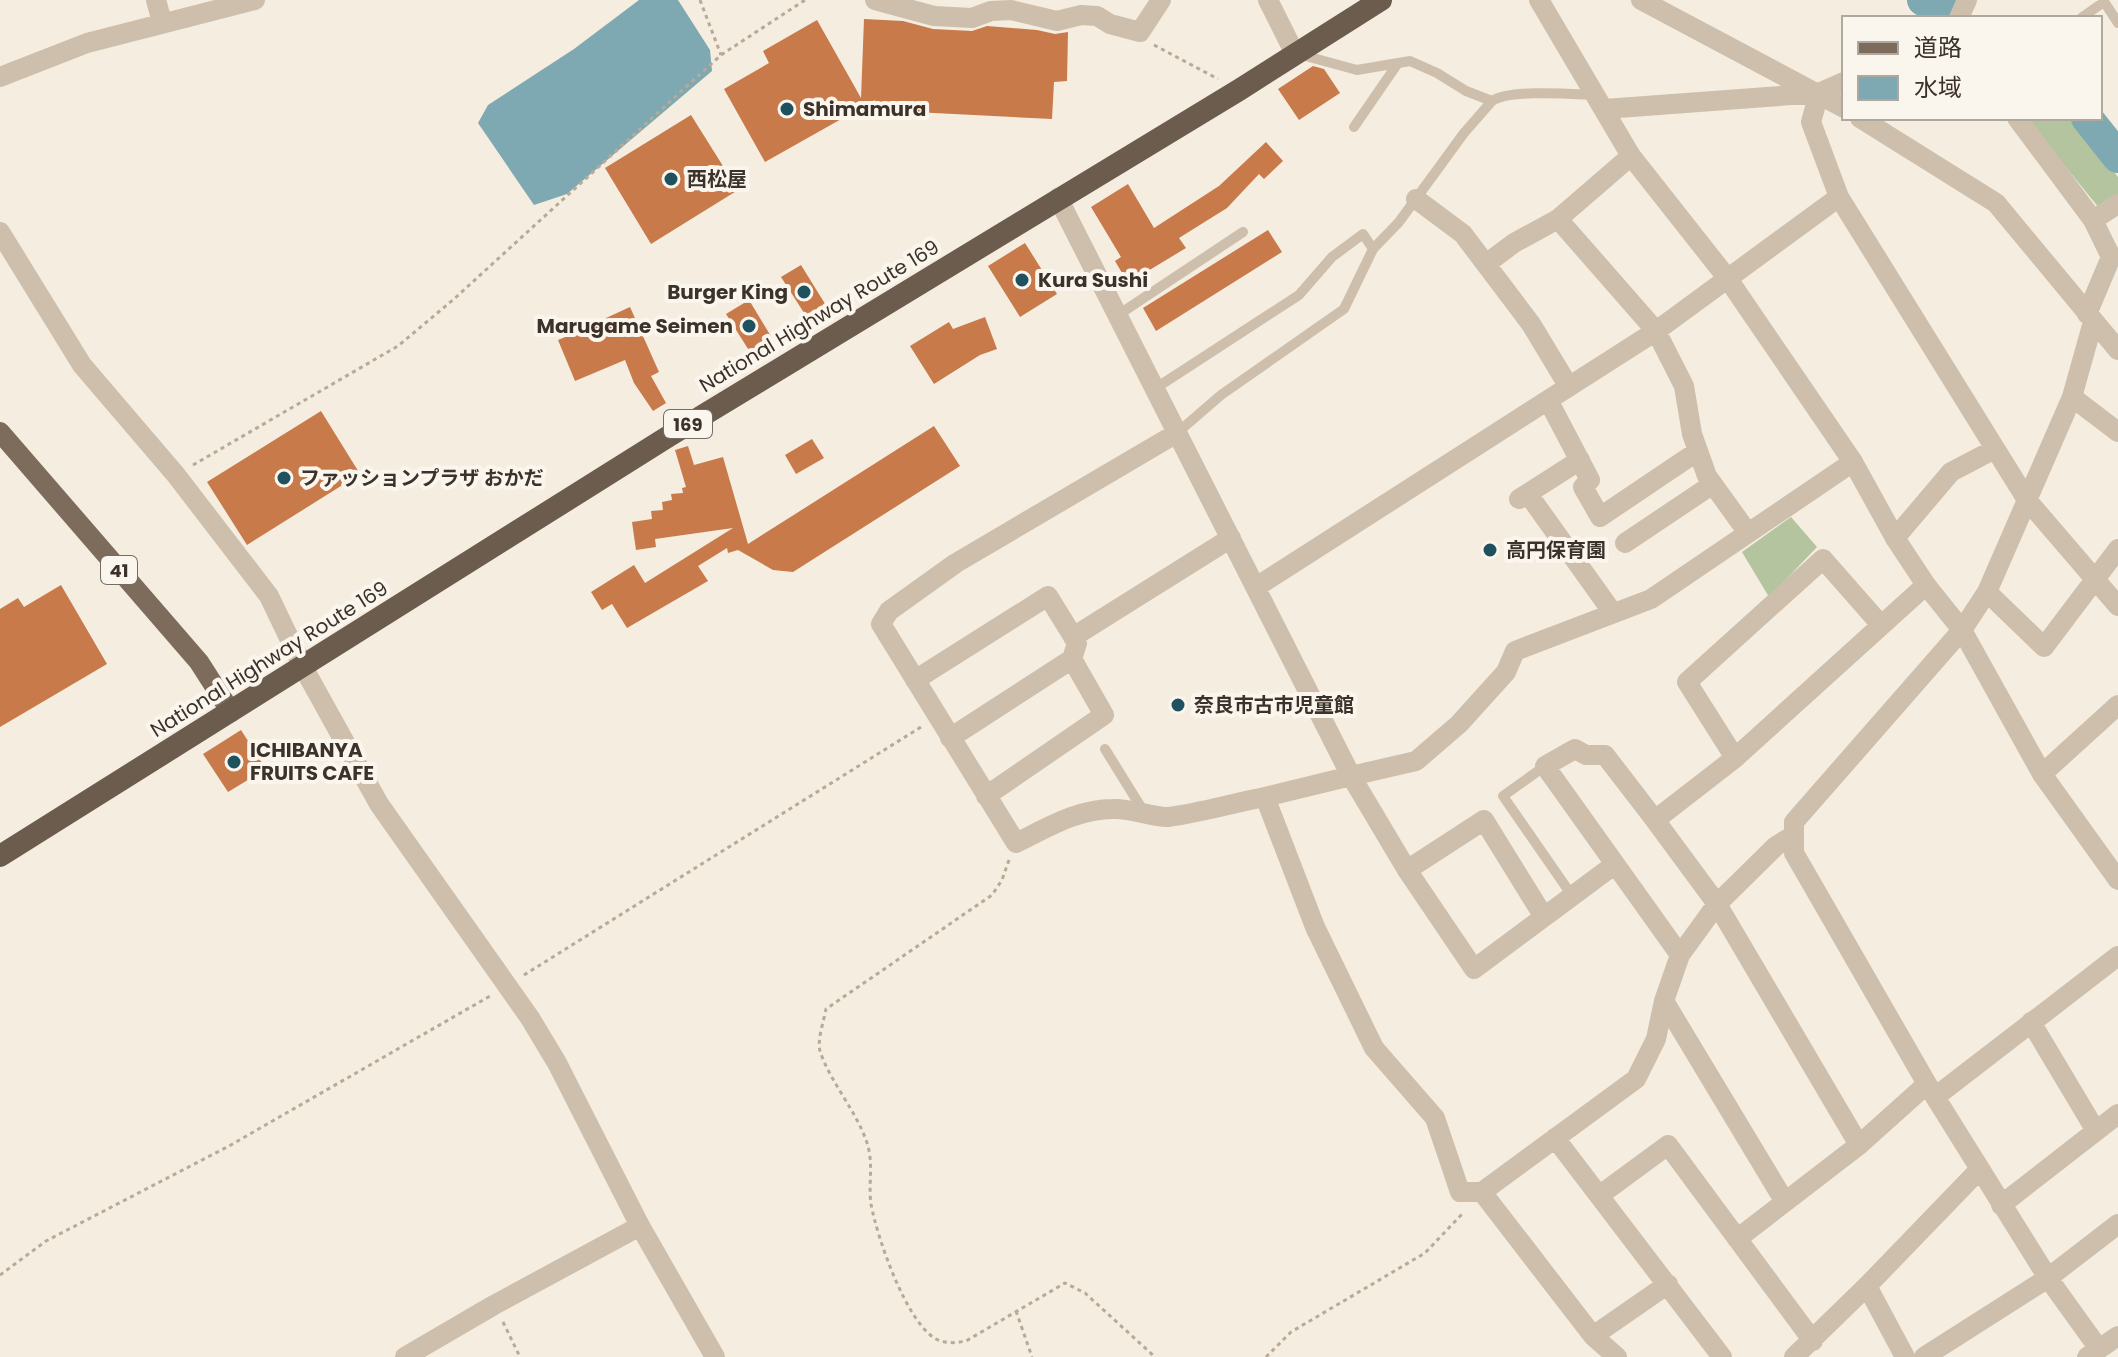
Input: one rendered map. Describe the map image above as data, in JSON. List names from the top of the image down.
{
  "streets": {
    "highway": ["National Highway Route 169", "169"],
    "main road": ["41"]
  },
  "crossings": [
    ["National Highway Route 169", "41"]
  ],
  "places": [
    "Shimamura",
    "西松屋",
    "Kura Sushi",
    "Burger King",
    "Marugame Seimen",
    "ファッションプラザ おかだ",
    "高円保育園",
    "奈良市古市児童館",
    "ICHIBANYA FRUITS CAFE"
  ],
  "legend": ["道路", "水域"]
}
